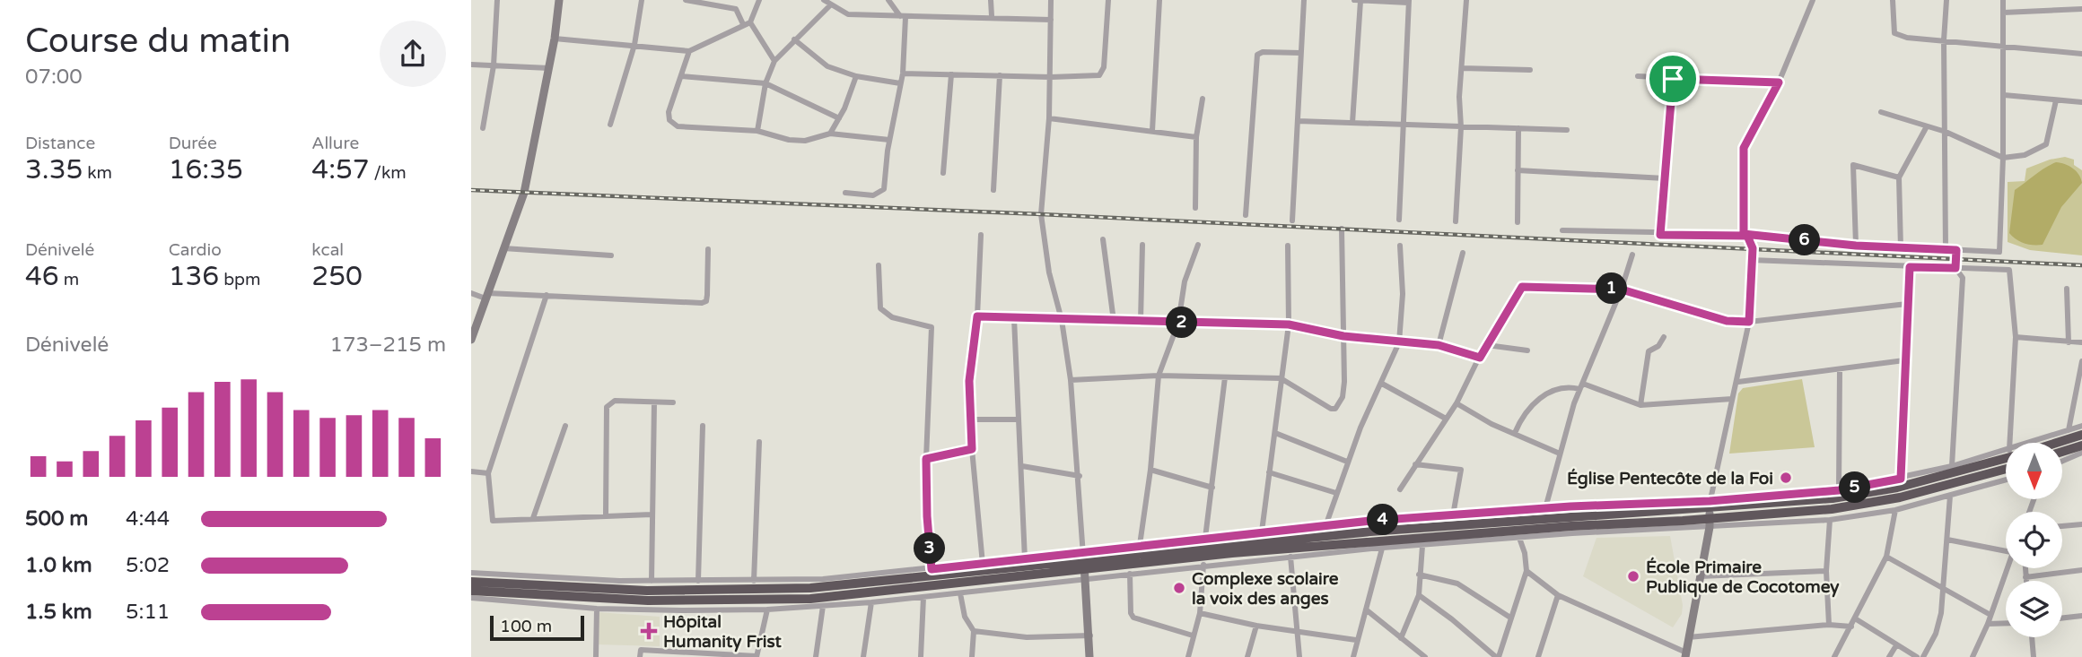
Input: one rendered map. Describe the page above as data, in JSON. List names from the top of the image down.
{
  "places": {
    "other": ["Église Pentecôte de la Foi", "École Primaire Publique de Cocotomey", "Complexe scolaire la voix des anges"],
    "health": ["Hôpital Humanity Frist"]
  },
  "scale_bar": "100 m",
  "north": "bottom",
  "page": {
    "heading": ["Course du matin", "07:00"],
    "stats": [
      ["Distance", "3.35 km"],
      ["Durée", "16:35"],
      ["Allure", "4:57 /km"],
      ["Dénivelé", "46 m"],
      ["Cardio", "136 bpm"],
      ["kcal", "250"]
    ],
    "pins": [
      "6",
      "1",
      "2",
      "5",
      "4",
      "3"
    ],
    "chart": ["Dénivelé", "173–215 m"],
    "list": [
      {
        "name": "500 m",
        "note": "4:44"
      },
      {
        "name": "1.0 km",
        "note": "5:02"
      },
      {
        "name": "1.5 km",
        "note": "5:11"
      }
    ],
    "scale": "100 m"
  }
}
